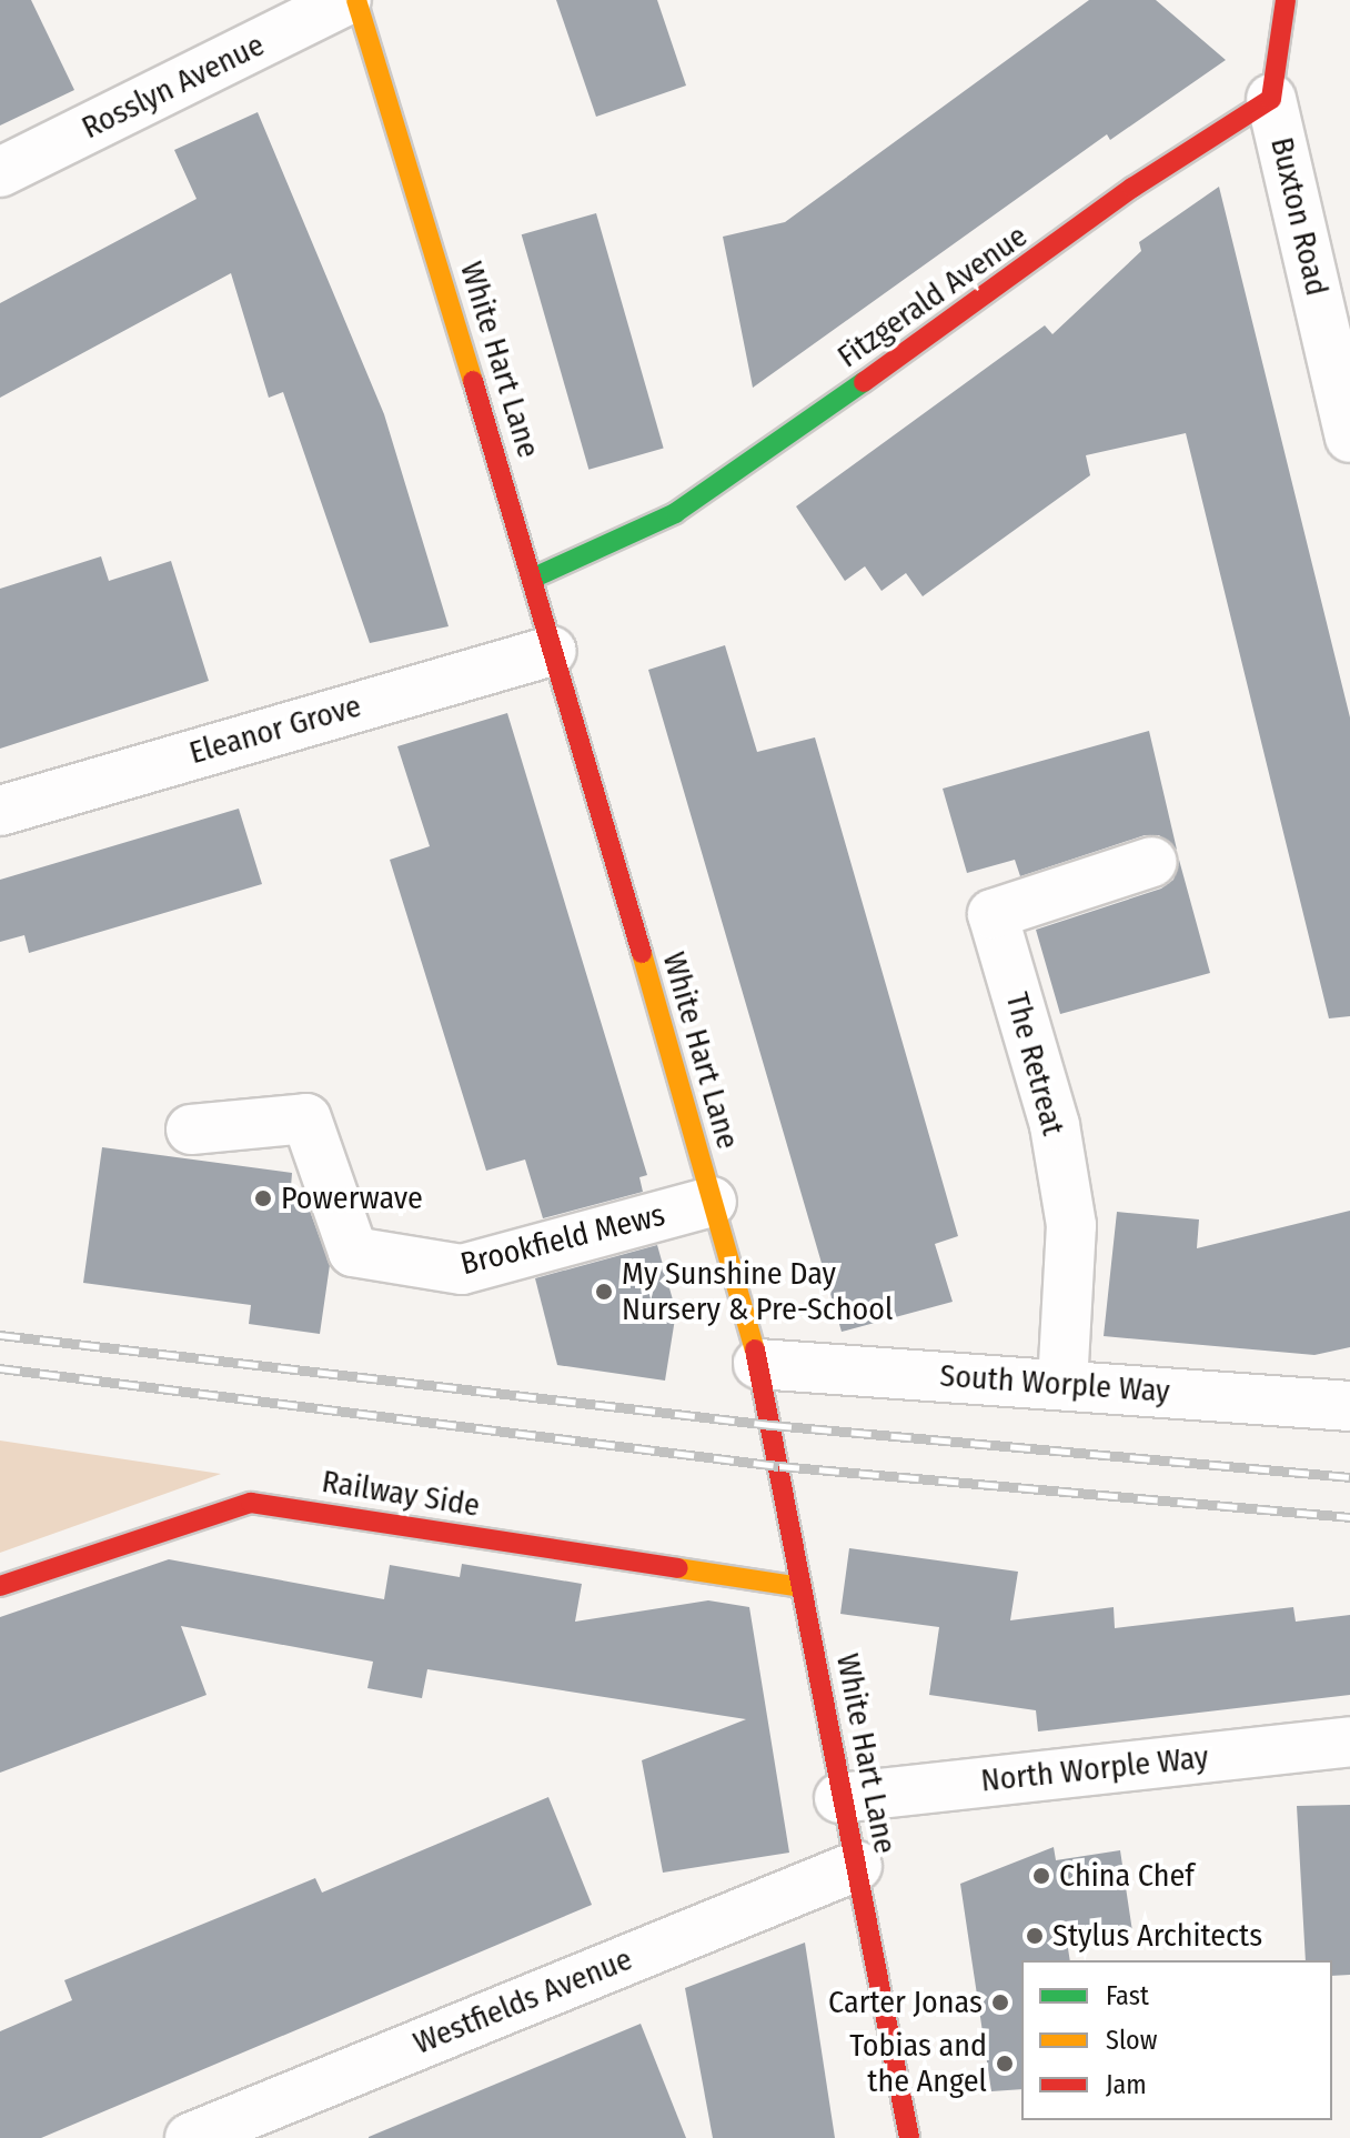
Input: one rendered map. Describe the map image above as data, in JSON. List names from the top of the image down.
{
  "streets": {
    "street": [
      "Rosslyn Avenue",
      "Buxton Road",
      "Fitzgerald Avenue",
      "White Hart Lane",
      "Eleanor Grove",
      "The Retreat",
      "Brookfield Mews",
      "South Worple Way",
      "Railway Side",
      "North Worple Way",
      "Westfields Avenue"
    ]
  },
  "crossings": [
    ["Buxton Road", "Fitzgerald Avenue"],
    ["Fitzgerald Avenue", "White Hart Lane"],
    ["White Hart Lane", "Eleanor Grove"],
    ["White Hart Lane", "Brookfield Mews"],
    ["White Hart Lane", "South Worple Way"],
    ["White Hart Lane", "Railway Side"],
    ["White Hart Lane", "North Worple Way"],
    ["White Hart Lane", "Westfields Avenue"],
    ["The Retreat", "South Worple Way"]
  ],
  "places": [
    "Powerwave",
    "My Sunshine Day Nursery & Pre-School",
    "China Chef",
    "Stylus Architects",
    "Carter Jonas",
    "Tobias and the Angel"
  ],
  "legend": ["Fast", "Slow", "Jam"]
}
